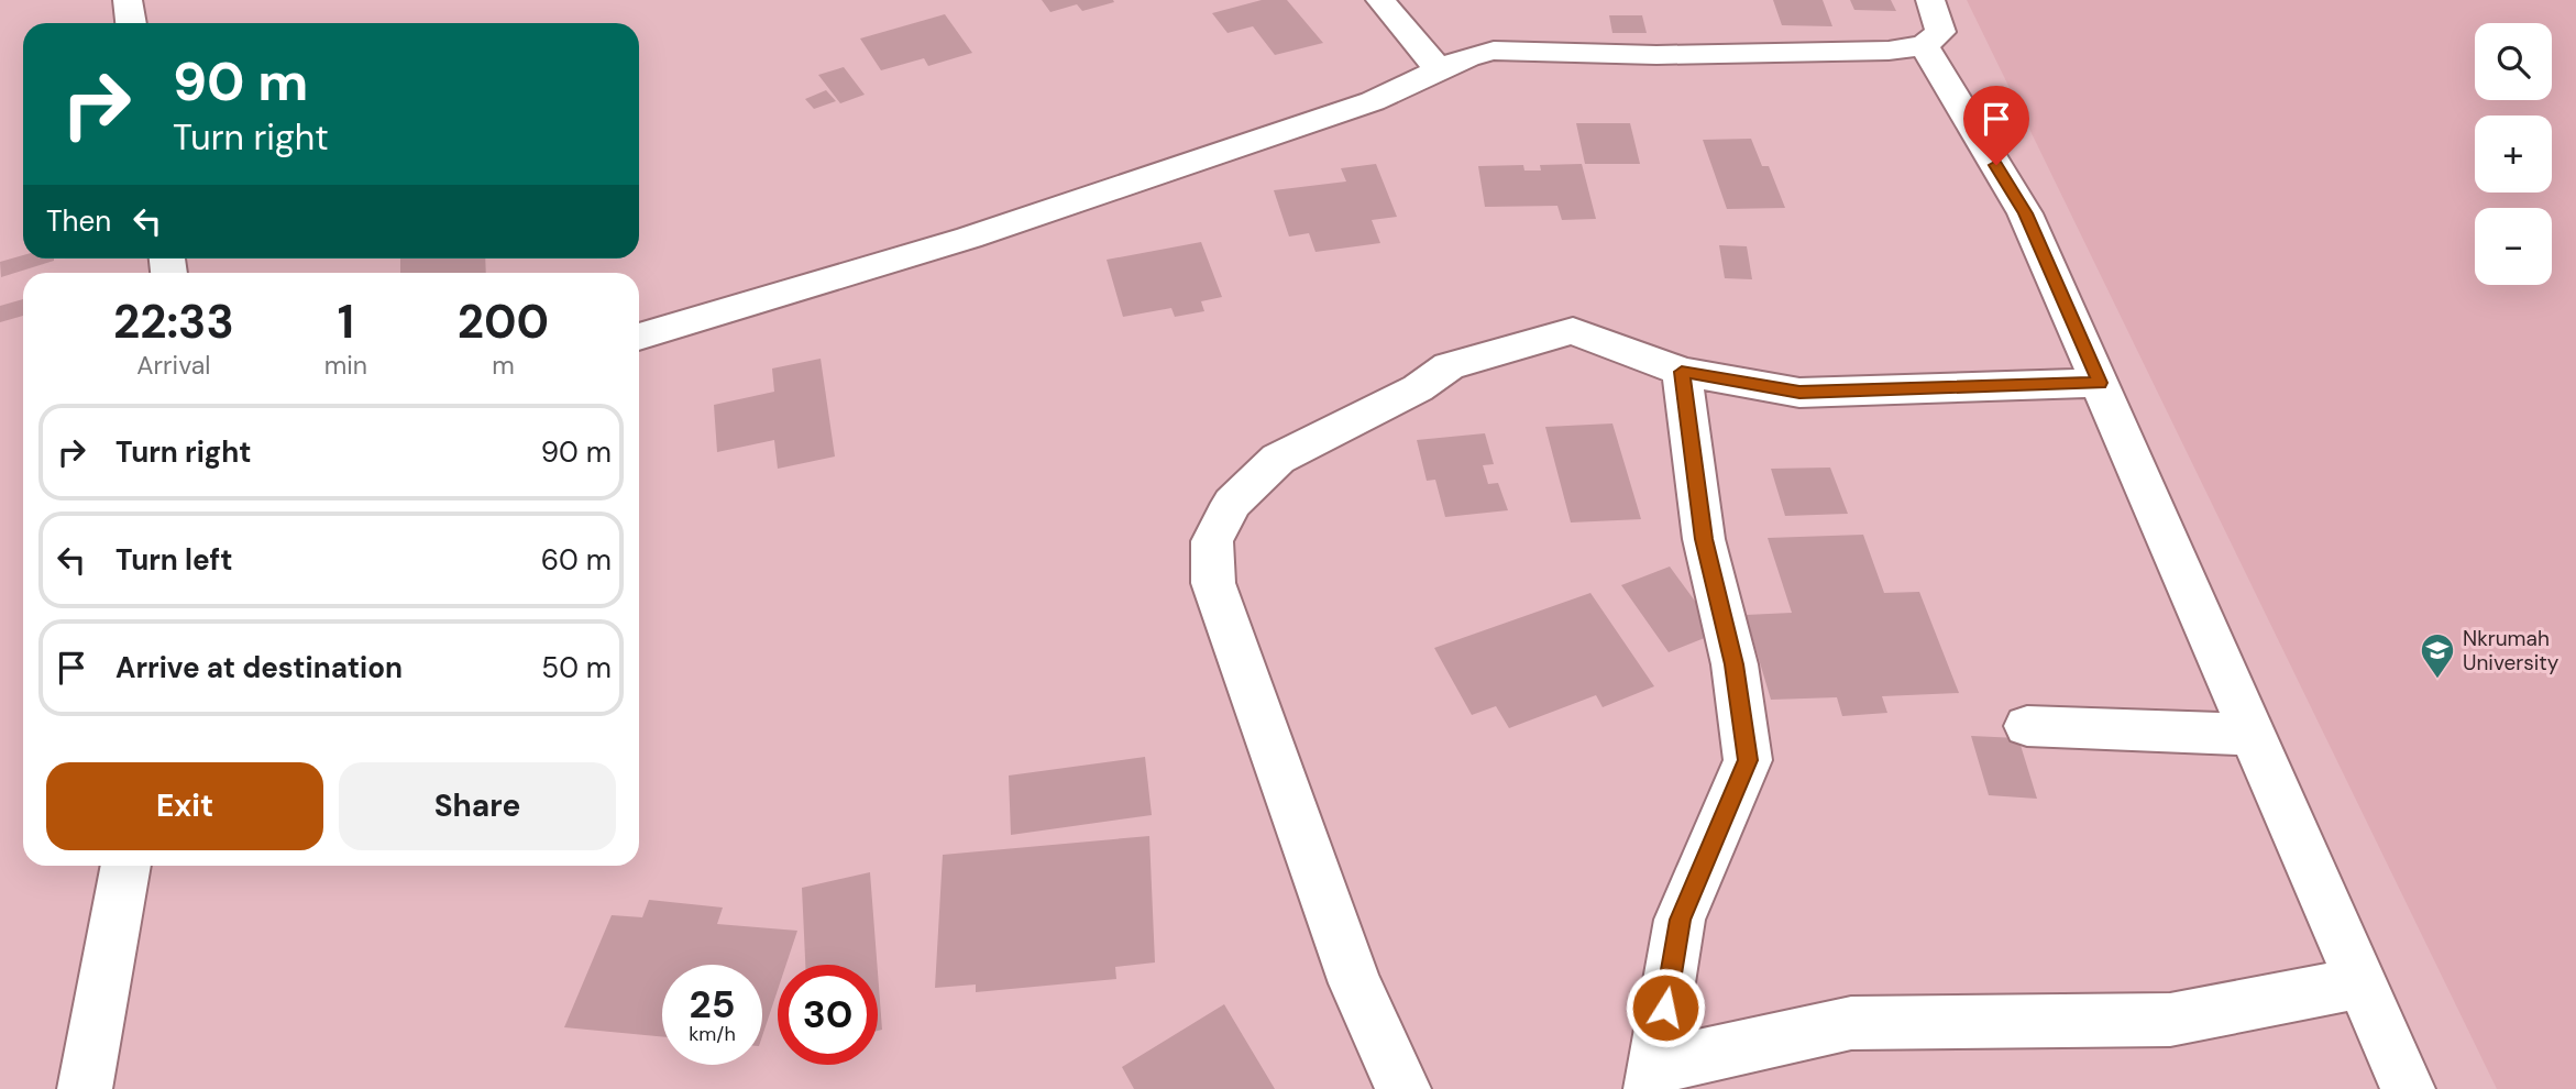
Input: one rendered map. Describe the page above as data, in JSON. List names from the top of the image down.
{
  "places": {
    "school or university": ["Nkrumah University"]
  },
  "page": {
    "map_buttons": ["+", "−"],
    "turn": ["90 m", "Turn right"],
    "then": "Then",
    "eta": [
      "22:33",
      "Arrival",
      "1",
      "min",
      "200",
      "m"
    ],
    "list": [
      {
        "name": "Turn right",
        "value": "90 m"
      },
      {
        "name": "Turn left",
        "value": "60 m"
      },
      {
        "name": "Arrive at destination",
        "value": "50 m"
      }
    ],
    "buttons": ["Exit", "Share"],
    "speed": "25 km/h",
    "limit": "30"
  }
}
